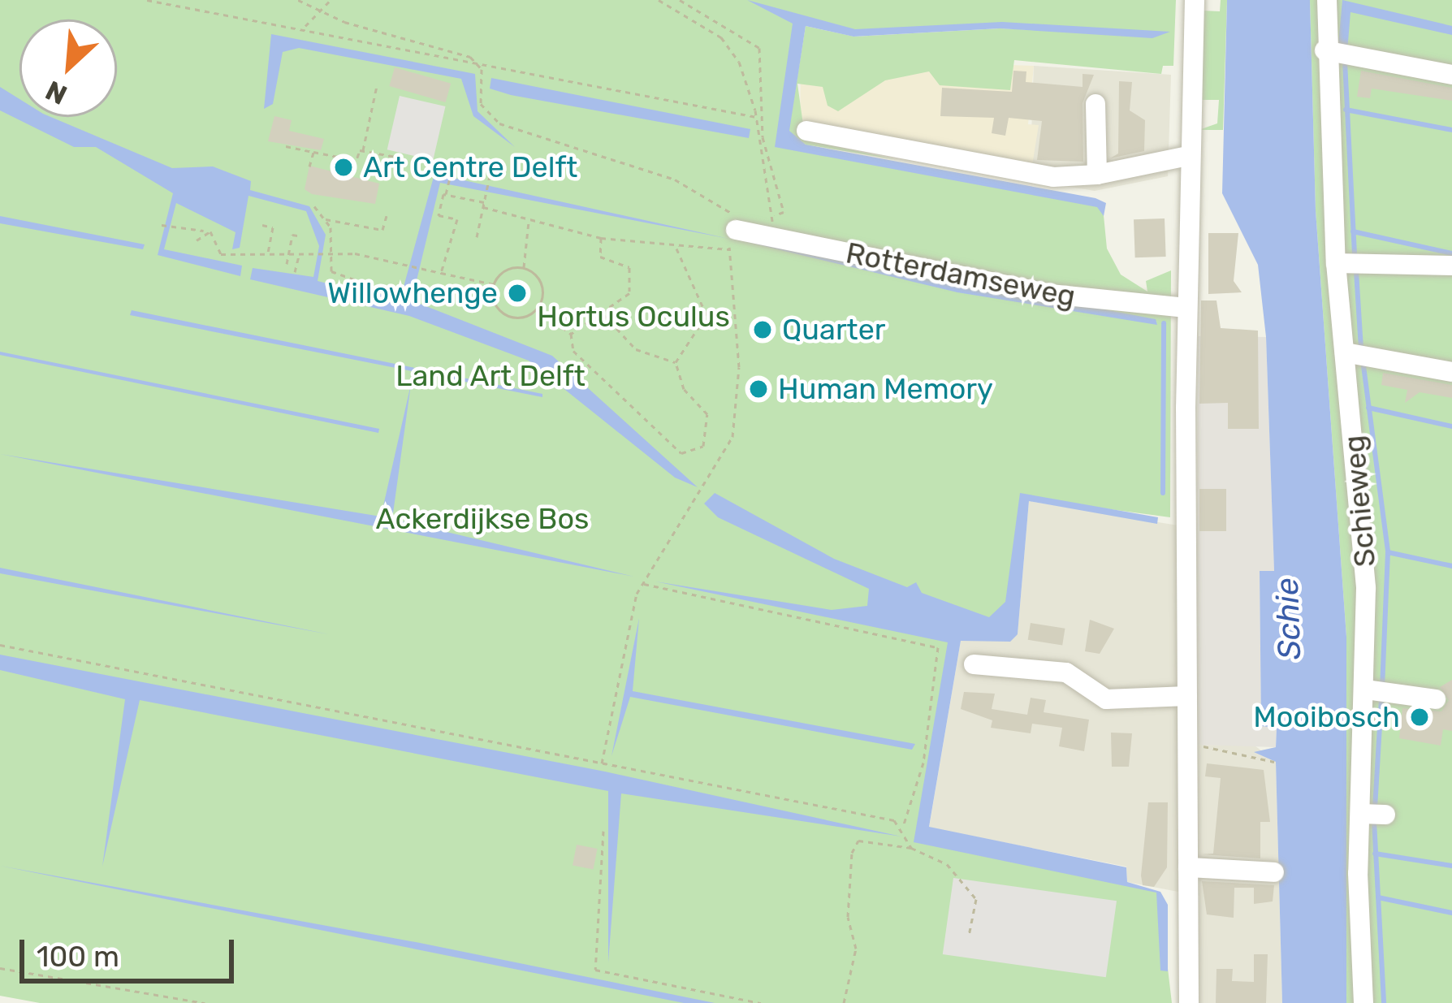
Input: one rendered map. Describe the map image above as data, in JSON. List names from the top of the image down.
{
  "streets": {
    "street": ["Rotterdamseweg", "Schieweg"]
  },
  "water": ["Schie"],
  "parks": ["Hortus Oculus", "Land Art Delft", "Ackerdijkse Bos"],
  "places": [
    "Art Centre Delft",
    "Willowhenge",
    "Quarter",
    "Human Memory",
    "Mooibosch"
  ],
  "scale_bar": "100 m",
  "north": "bottom left"
}
